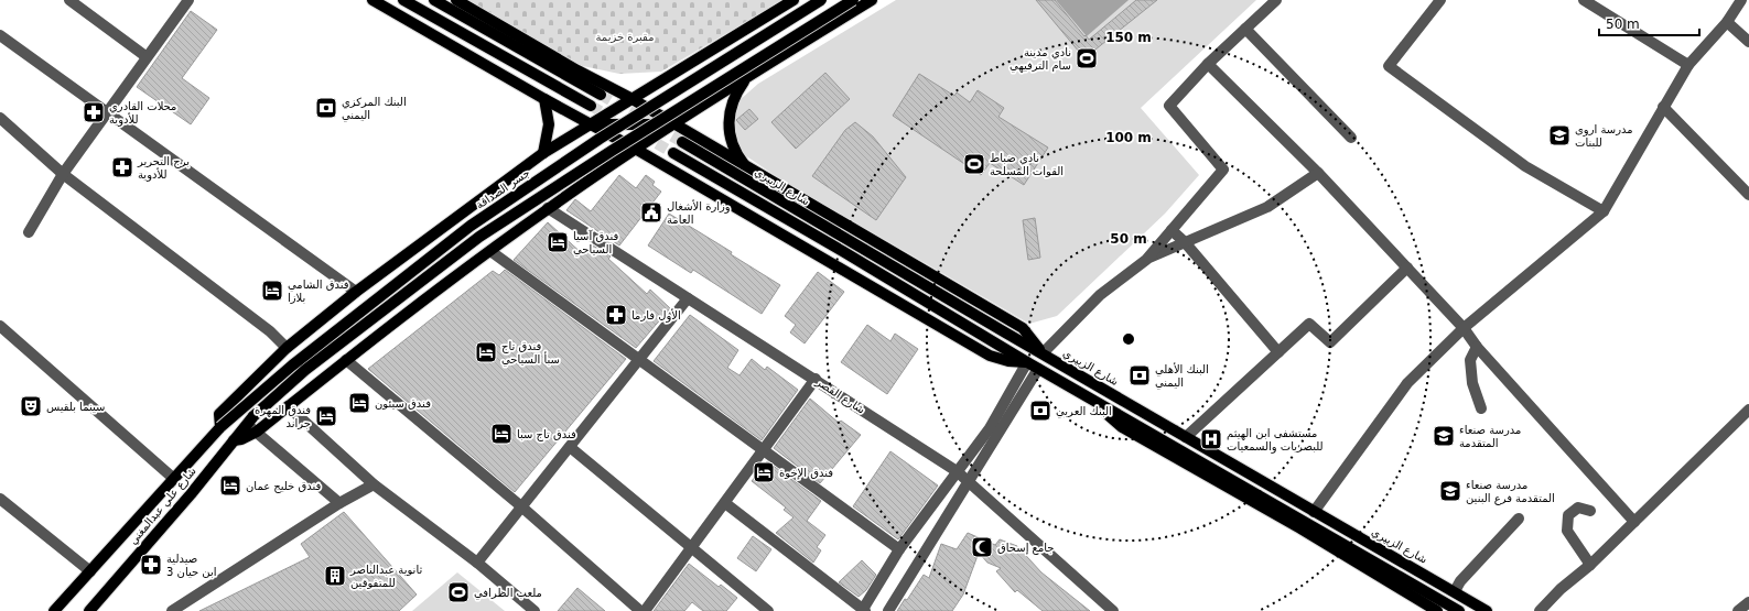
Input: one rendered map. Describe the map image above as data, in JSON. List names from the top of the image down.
{
  "streets": {
    "main road": ["شارع الزبيري", "جسر الصداقة", "شارع علي عبدالمغني"],
    "street": ["شارع القصر"]
  },
  "parks": ["مقبرة خزيمة"],
  "places": {
    "sports": ["نادي مدينة سام الترفيهي", "نادي ضباط القوات المسلحة", "ملعب الظرافي"],
    "bank": ["البنك المركزي اليمني", "البنك الأهلي اليمني", "البنك العربي"],
    "pharmacy": [
      "محلات القادري للأدوية",
      "برج التحرير للأدوية",
      "الأول فارما",
      "صيدلية ابن حيان 3"
    ],
    "school or university": ["مدرسة اروى للبنات", "مدرسة صنعاء المتقدمة", "مدرسة صنعاء المتقدمة فرع البنين"],
    "public building": ["وزارة الأشغال العامة"],
    "hotel": [
      "فندق آسيا السياحي",
      "فندق الشامي بلازا",
      "فندق تاج سبأ السياحي",
      "فندق سيئون",
      "فندق المهرة جراند",
      "فندق تاج سبا",
      "فندق الإخوة",
      "فندق خليج عمان"
    ],
    "theatre": ["سينما بلقيس"],
    "hospital": ["مستشفى ابن الهيثم للبصريات والسمعيات"],
    "mosque": ["جامع إسحاق"],
    "building": ["ثانوية عبدالناصر للمتفوقين"]
  },
  "scale_bar": "50 m",
  "rings": ["150 m", "100 m", "50 m"]
}
